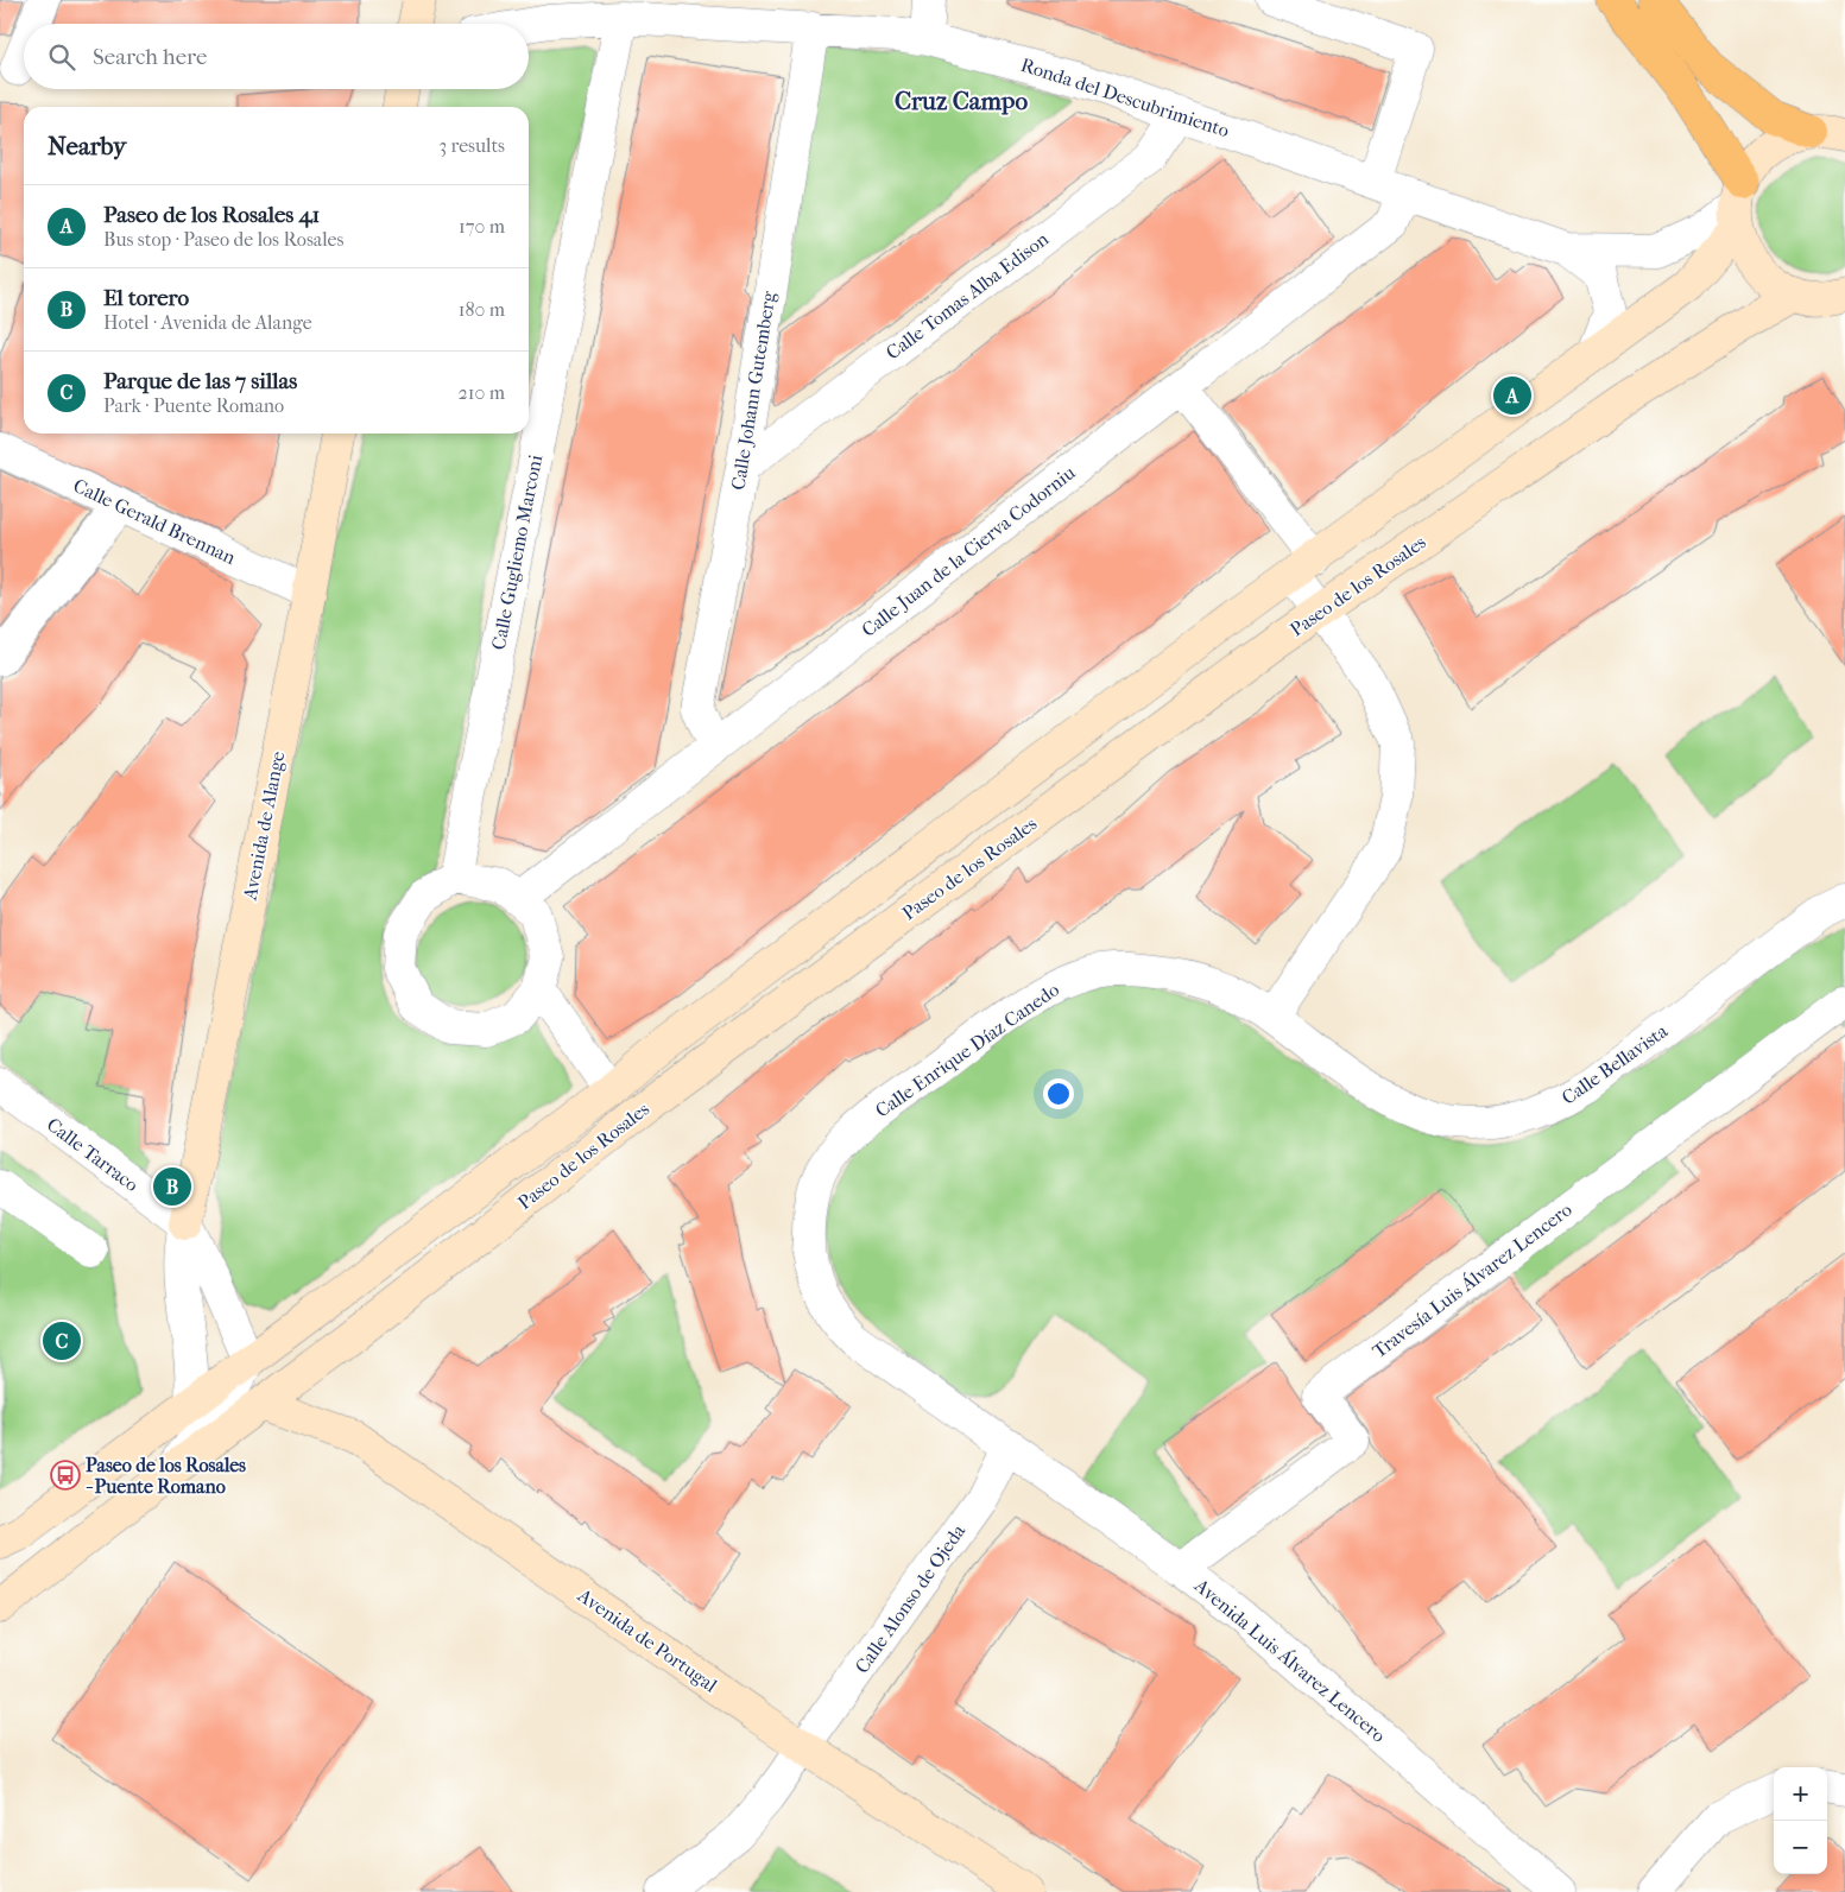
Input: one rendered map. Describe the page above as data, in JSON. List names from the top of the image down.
{
  "streets": {
    "main road": ["Paseo de los Rosales", "Avenida de Alange", "Avenida de Portugal"],
    "street": [
      "Ronda del Descubrimiento",
      "Calle Tomas Alba Edison",
      "Calle Johann Gutemberg",
      "Calle Gerald Brennan",
      "Calle Juan de la Cierva Codorniu",
      "Calle Gugliemo Marconi",
      "Calle Enrique Díaz Canedo",
      "Calle Bellavista",
      "Calle Tarraco",
      "Travesía Luis Álvarez Lencero",
      "Calle Alonso de Ojeda",
      "Avenida Luis Álvarez Lencero"
    ]
  },
  "crossings": [
    ["Ronda del Descubrimiento", "Calle Tomas Alba Edison"],
    ["Ronda del Descubrimiento", "Calle Johann Gutemberg"],
    ["Ronda del Descubrimiento", "Calle Juan de la Cierva Codorniu"],
    ["Ronda del Descubrimiento", "Calle Gugliemo Marconi"],
    ["Ronda del Descubrimiento", "Paseo de los Rosales"],
    ["Calle Tomas Alba Edison", "Calle Johann Gutemberg"],
    ["Calle Johann Gutemberg", "Calle Juan de la Cierva Codorniu"],
    ["Calle Gerald Brennan", "Avenida de Alange"],
    ["Calle Juan de la Cierva Codorniu", "Calle Gugliemo Marconi"],
    ["Paseo de los Rosales", "Avenida de Portugal"],
    ["Avenida de Alange", "Calle Tarraco"],
    ["Calle Enrique Díaz Canedo", "Calle Bellavista"],
    ["Calle Enrique Díaz Canedo", "Calle Alonso de Ojeda"],
    ["Calle Enrique Díaz Canedo", "Avenida Luis Álvarez Lencero"],
    ["Travesía Luis Álvarez Lencero", "Avenida Luis Álvarez Lencero"],
    ["Calle Alonso de Ojeda", "Avenida de Portugal"],
    ["Calle Alonso de Ojeda", "Avenida Luis Álvarez Lencero"]
  ],
  "districts": ["Cruz Campo"],
  "places": {
    "bus stop": ["Paseo de los Rosales - Puente Romano"]
  },
  "page": {
    "search": "Search here",
    "heading": ["Nearby", "3 results"],
    "list": [
      {
        "mark": "A",
        "name": "Paseo de los Rosales 41",
        "note": "Bus stop · Paseo de los Rosales",
        "value": "170 m"
      },
      {
        "mark": "B",
        "name": "El torero",
        "note": "Hotel · Avenida de Alange",
        "value": "180 m"
      },
      {
        "mark": "C",
        "name": "Parque de las 7 sillas",
        "note": "Park · Puente Romano",
        "value": "210 m"
      }
    ],
    "pins": ["A", "B", "C"],
    "map_buttons": ["+", "−"]
  }
}
